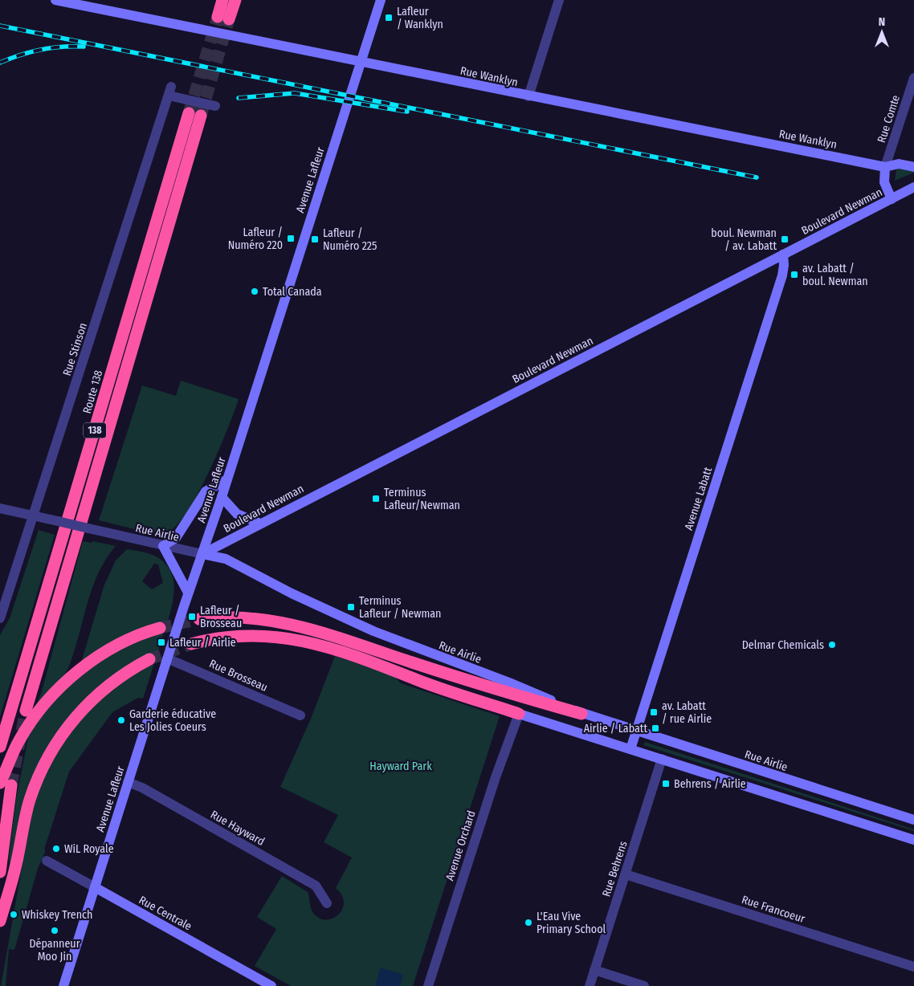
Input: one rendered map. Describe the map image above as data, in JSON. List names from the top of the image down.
{
  "streets": {
    "highway": ["Route 138", "138"],
    "main road": [
      "Rue Wanklyn",
      "Avenue Lafleur",
      "Boulevard Newman",
      "Avenue Labatt",
      "Rue Airlie",
      "Rue Centrale"
    ],
    "street": [
      "Rue Comte",
      "Rue Stinson",
      "Rue Brosseau",
      "Rue Hayward",
      "Avenue Orchard",
      "Rue Behrens",
      "Rue Francoeur"
    ]
  },
  "crossings": [
    ["Rue Wanklyn", "Rue Comte"],
    ["Rue Wanklyn", "Avenue Lafleur"],
    ["Avenue Lafleur", "Boulevard Newman"],
    ["Avenue Lafleur", "Rue Airlie"],
    ["Avenue Lafleur", "Rue Brosseau"],
    ["Avenue Lafleur", "Rue Hayward"],
    ["Avenue Lafleur", "Rue Centrale"],
    ["Boulevard Newman", "Avenue Labatt"],
    ["Boulevard Newman", "Rue Airlie"],
    ["Rue Stinson", "Rue Airlie"],
    ["Avenue Labatt", "Rue Airlie"],
    ["Rue Behrens", "Rue Francoeur"]
  ],
  "parks": ["Hayward Park"],
  "places": {
    "transit": [
      "Lafleur / Wanklyn",
      "Lafleur / Numéro 220",
      "Lafleur / Numéro 225",
      "boul. Newman / av. Labatt",
      "av. Labatt / boul. Newman",
      "Terminus Lafleur/Newman",
      "Terminus Lafleur / Newman",
      "Lafleur / Brosseau",
      "Lafleur / Airlie",
      "av. Labatt / rue Airlie",
      "Airlie / Labatt",
      "Behrens / Airlie"
    ],
    "other": [
      "Total Canada",
      "Delmar Chemicals",
      "Garderie éducative Les Jolies Coeurs",
      "WiL Royale",
      "Whiskey Trench",
      "L'Eau Vive Primary School",
      "Dépanneur Moo Jin"
    ]
  },
  "north": "top"
}
